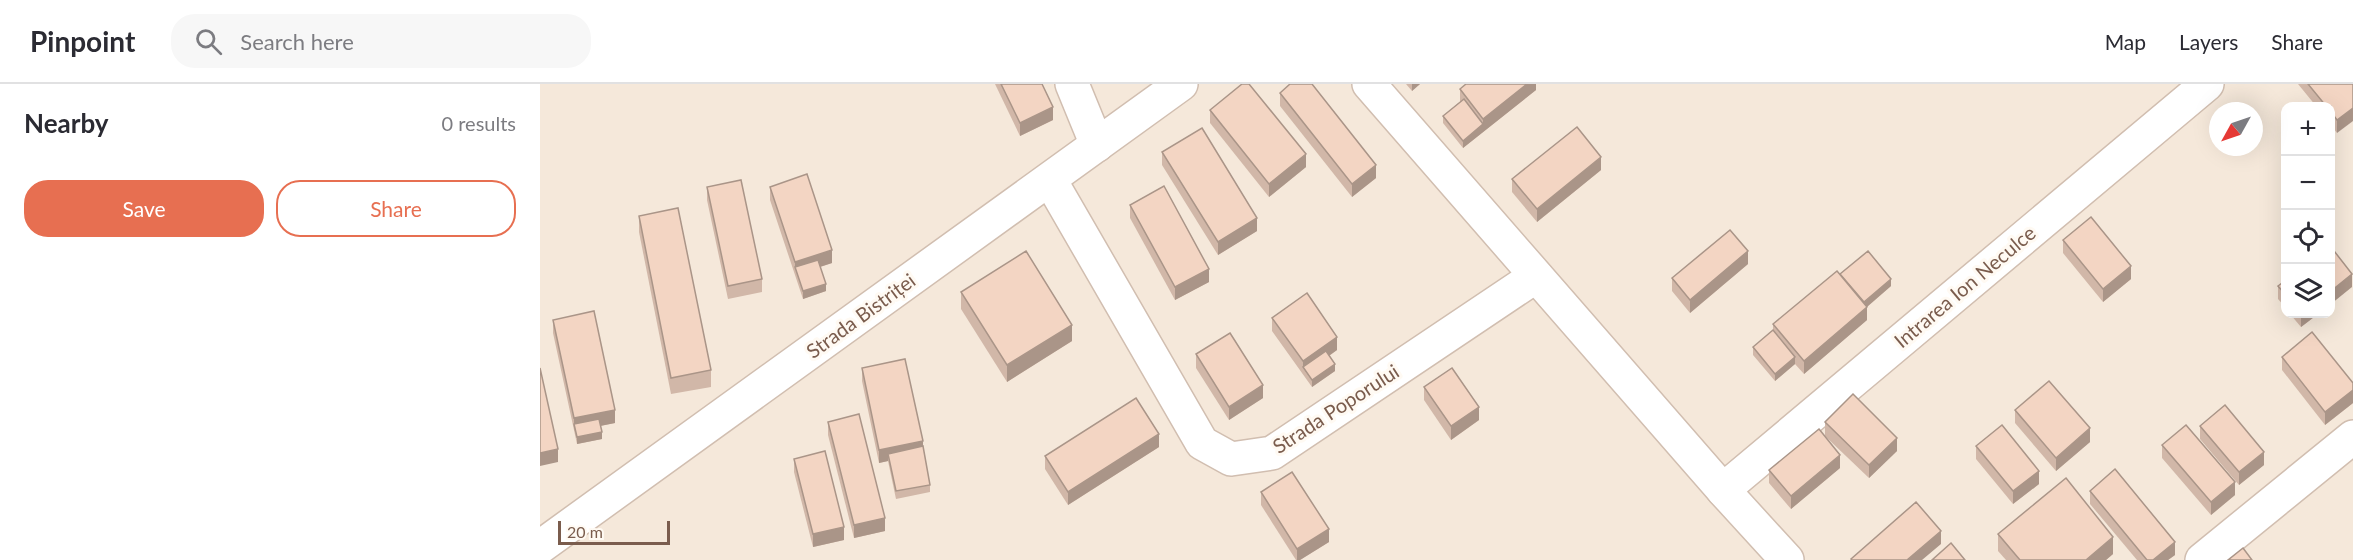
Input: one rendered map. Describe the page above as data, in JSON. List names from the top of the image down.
{
  "streets": {
    "street": ["Intrarea Ion Neculce", "Strada Bistriței", "Strada Poporului"]
  },
  "crossings": [
    ["Strada Bistriței", "Strada Poporului"]
  ],
  "scale_bar": "20 m",
  "north": "bottom left",
  "page": {
    "header": "Pinpoint",
    "search": "Search here",
    "nav": ["Map", "Layers", "Share"],
    "heading": ["Nearby", "0 results"],
    "map_buttons": ["+", "−"],
    "buttons": ["Save", "Share"],
    "scale": "20 m"
  }
}
